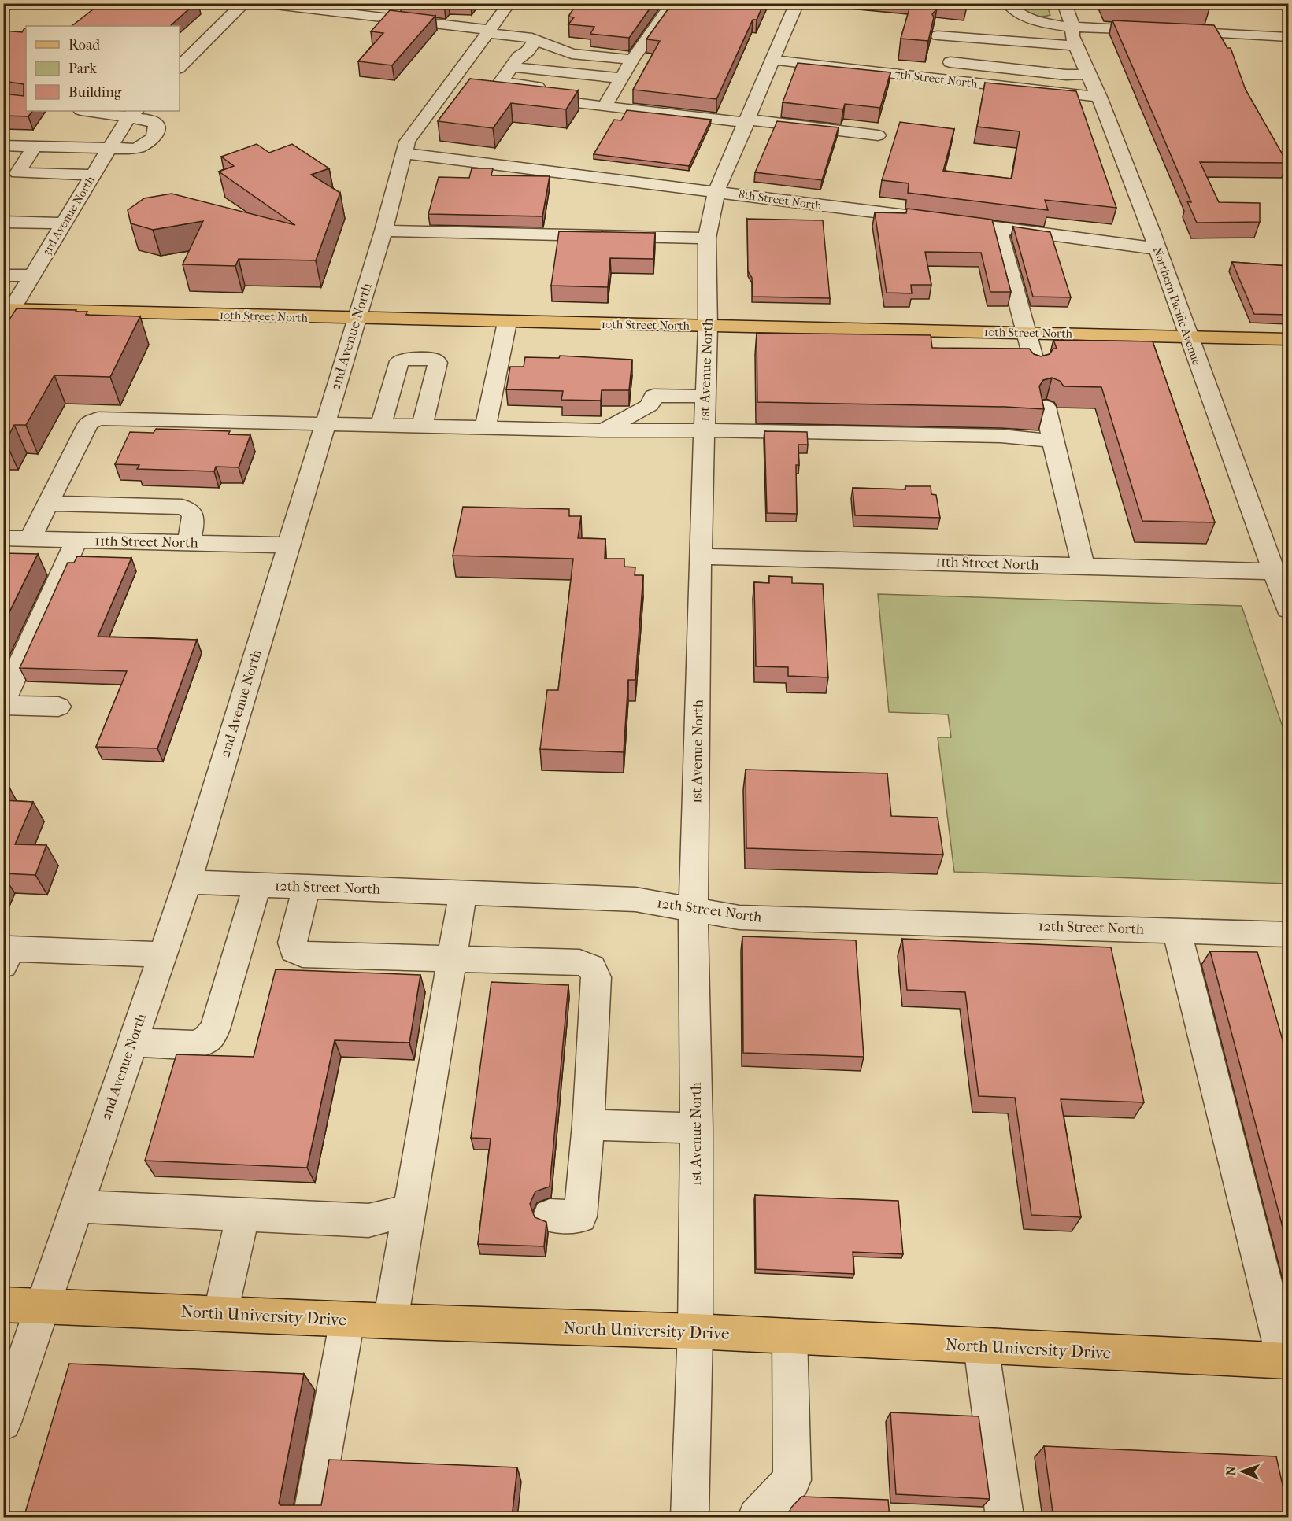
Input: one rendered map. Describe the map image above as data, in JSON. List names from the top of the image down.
{
  "streets": {
    "main road": ["10th Street North", "North University Drive"],
    "street": [
      "7th Street North",
      "8th Street North",
      "3rd Avenue North",
      "Northern Pacific Avenue",
      "2nd Avenue North",
      "1st Avenue North",
      "11th Street North",
      "12th Street North"
    ]
  },
  "crossings": [
    ["7th Street North", "Northern Pacific Avenue"],
    ["7th Street North", "1st Avenue North"],
    ["8th Street North", "Northern Pacific Avenue"],
    ["8th Street North", "2nd Avenue North"],
    ["8th Street North", "1st Avenue North"],
    ["3rd Avenue North", "10th Street North"],
    ["Northern Pacific Avenue", "10th Street North"],
    ["Northern Pacific Avenue", "11th Street North"],
    ["10th Street North", "2nd Avenue North"],
    ["10th Street North", "1st Avenue North"],
    ["2nd Avenue North", "11th Street North"],
    ["2nd Avenue North", "12th Street North"],
    ["2nd Avenue North", "North University Drive"],
    ["1st Avenue North", "11th Street North"],
    ["1st Avenue North", "12th Street North"],
    ["1st Avenue North", "North University Drive"]
  ],
  "legend": ["Road", "Park", "Building"],
  "north": "left"
}
